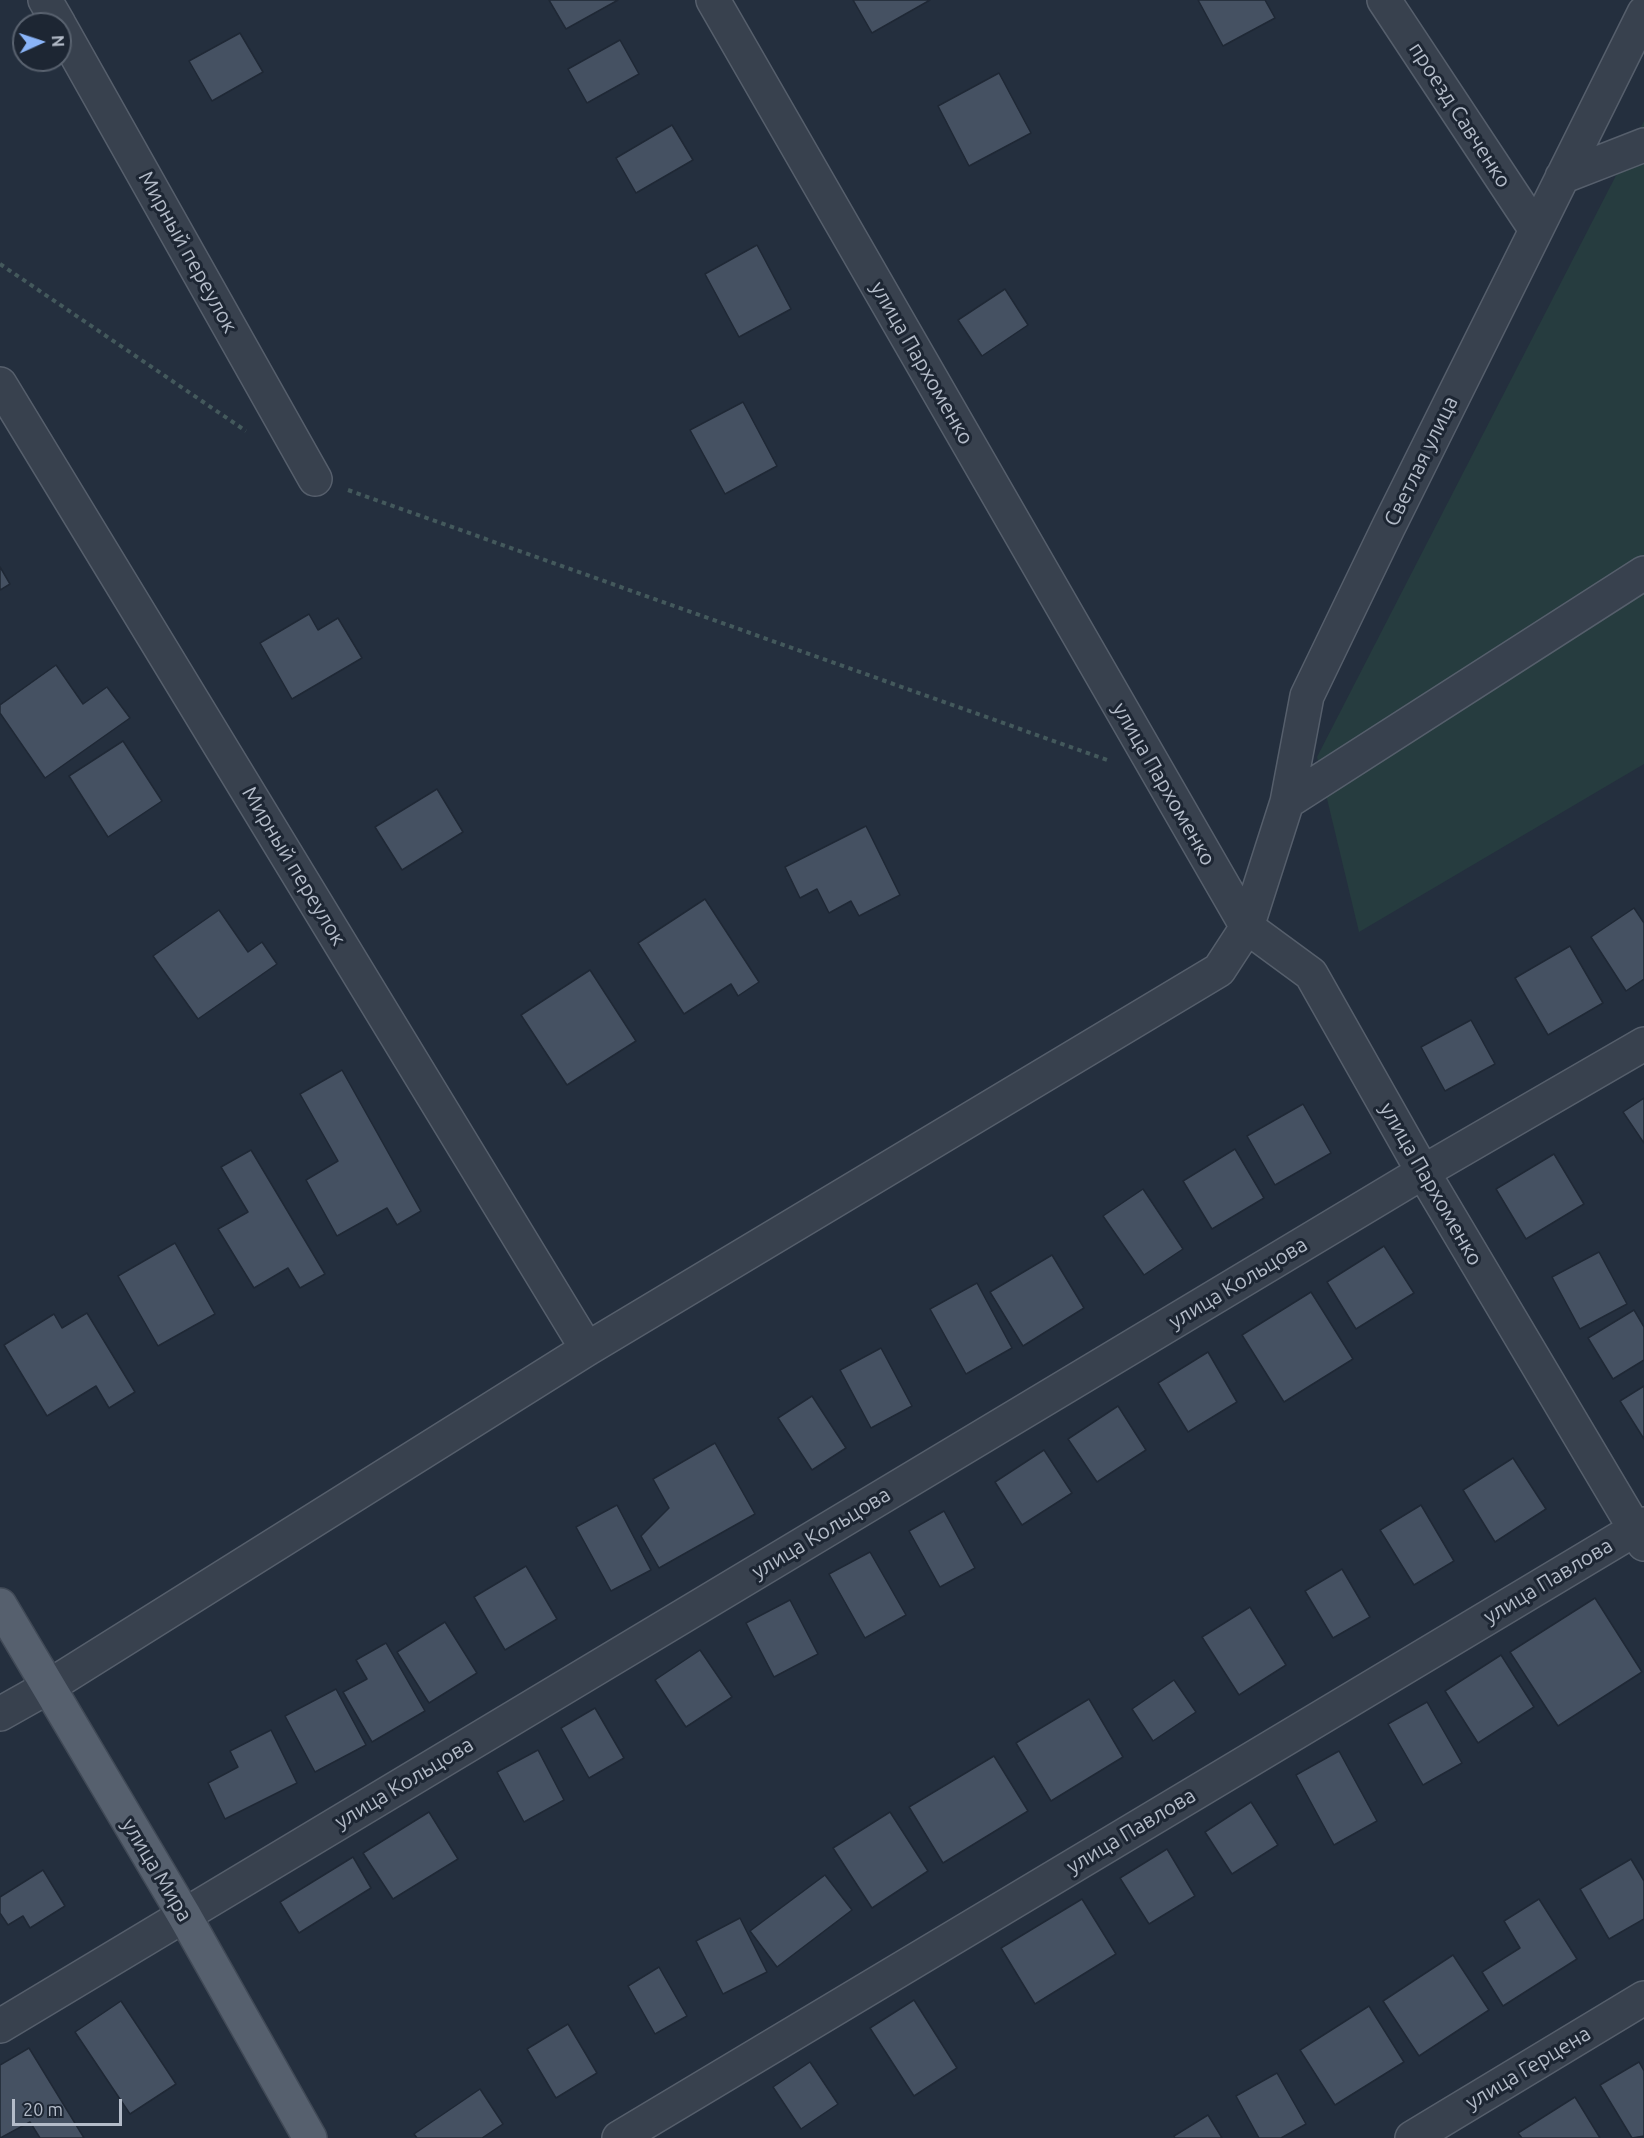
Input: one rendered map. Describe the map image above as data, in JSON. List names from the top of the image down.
{
  "streets": {
    "main road": ["улица Мира"],
    "street": [
      "проезд Савченко",
      "Мирный переулок",
      "улица Пархоменко",
      "Светлая улица",
      "улица Кольцова",
      "улица Павлова",
      "улица Герцена"
    ]
  },
  "crossings": [
    ["проезд Савченко", "Светлая улица"],
    ["Мирный переулок", "Светлая улица"],
    ["улица Пархоменко", "Светлая улица"],
    ["улица Пархоменко", "улица Кольцова"],
    ["улица Пархоменко", "улица Павлова"],
    ["Светлая улица", "улица Мира"],
    ["улица Кольцова", "улица Мира"]
  ],
  "scale_bar": "20 m",
  "north": "right"
}
